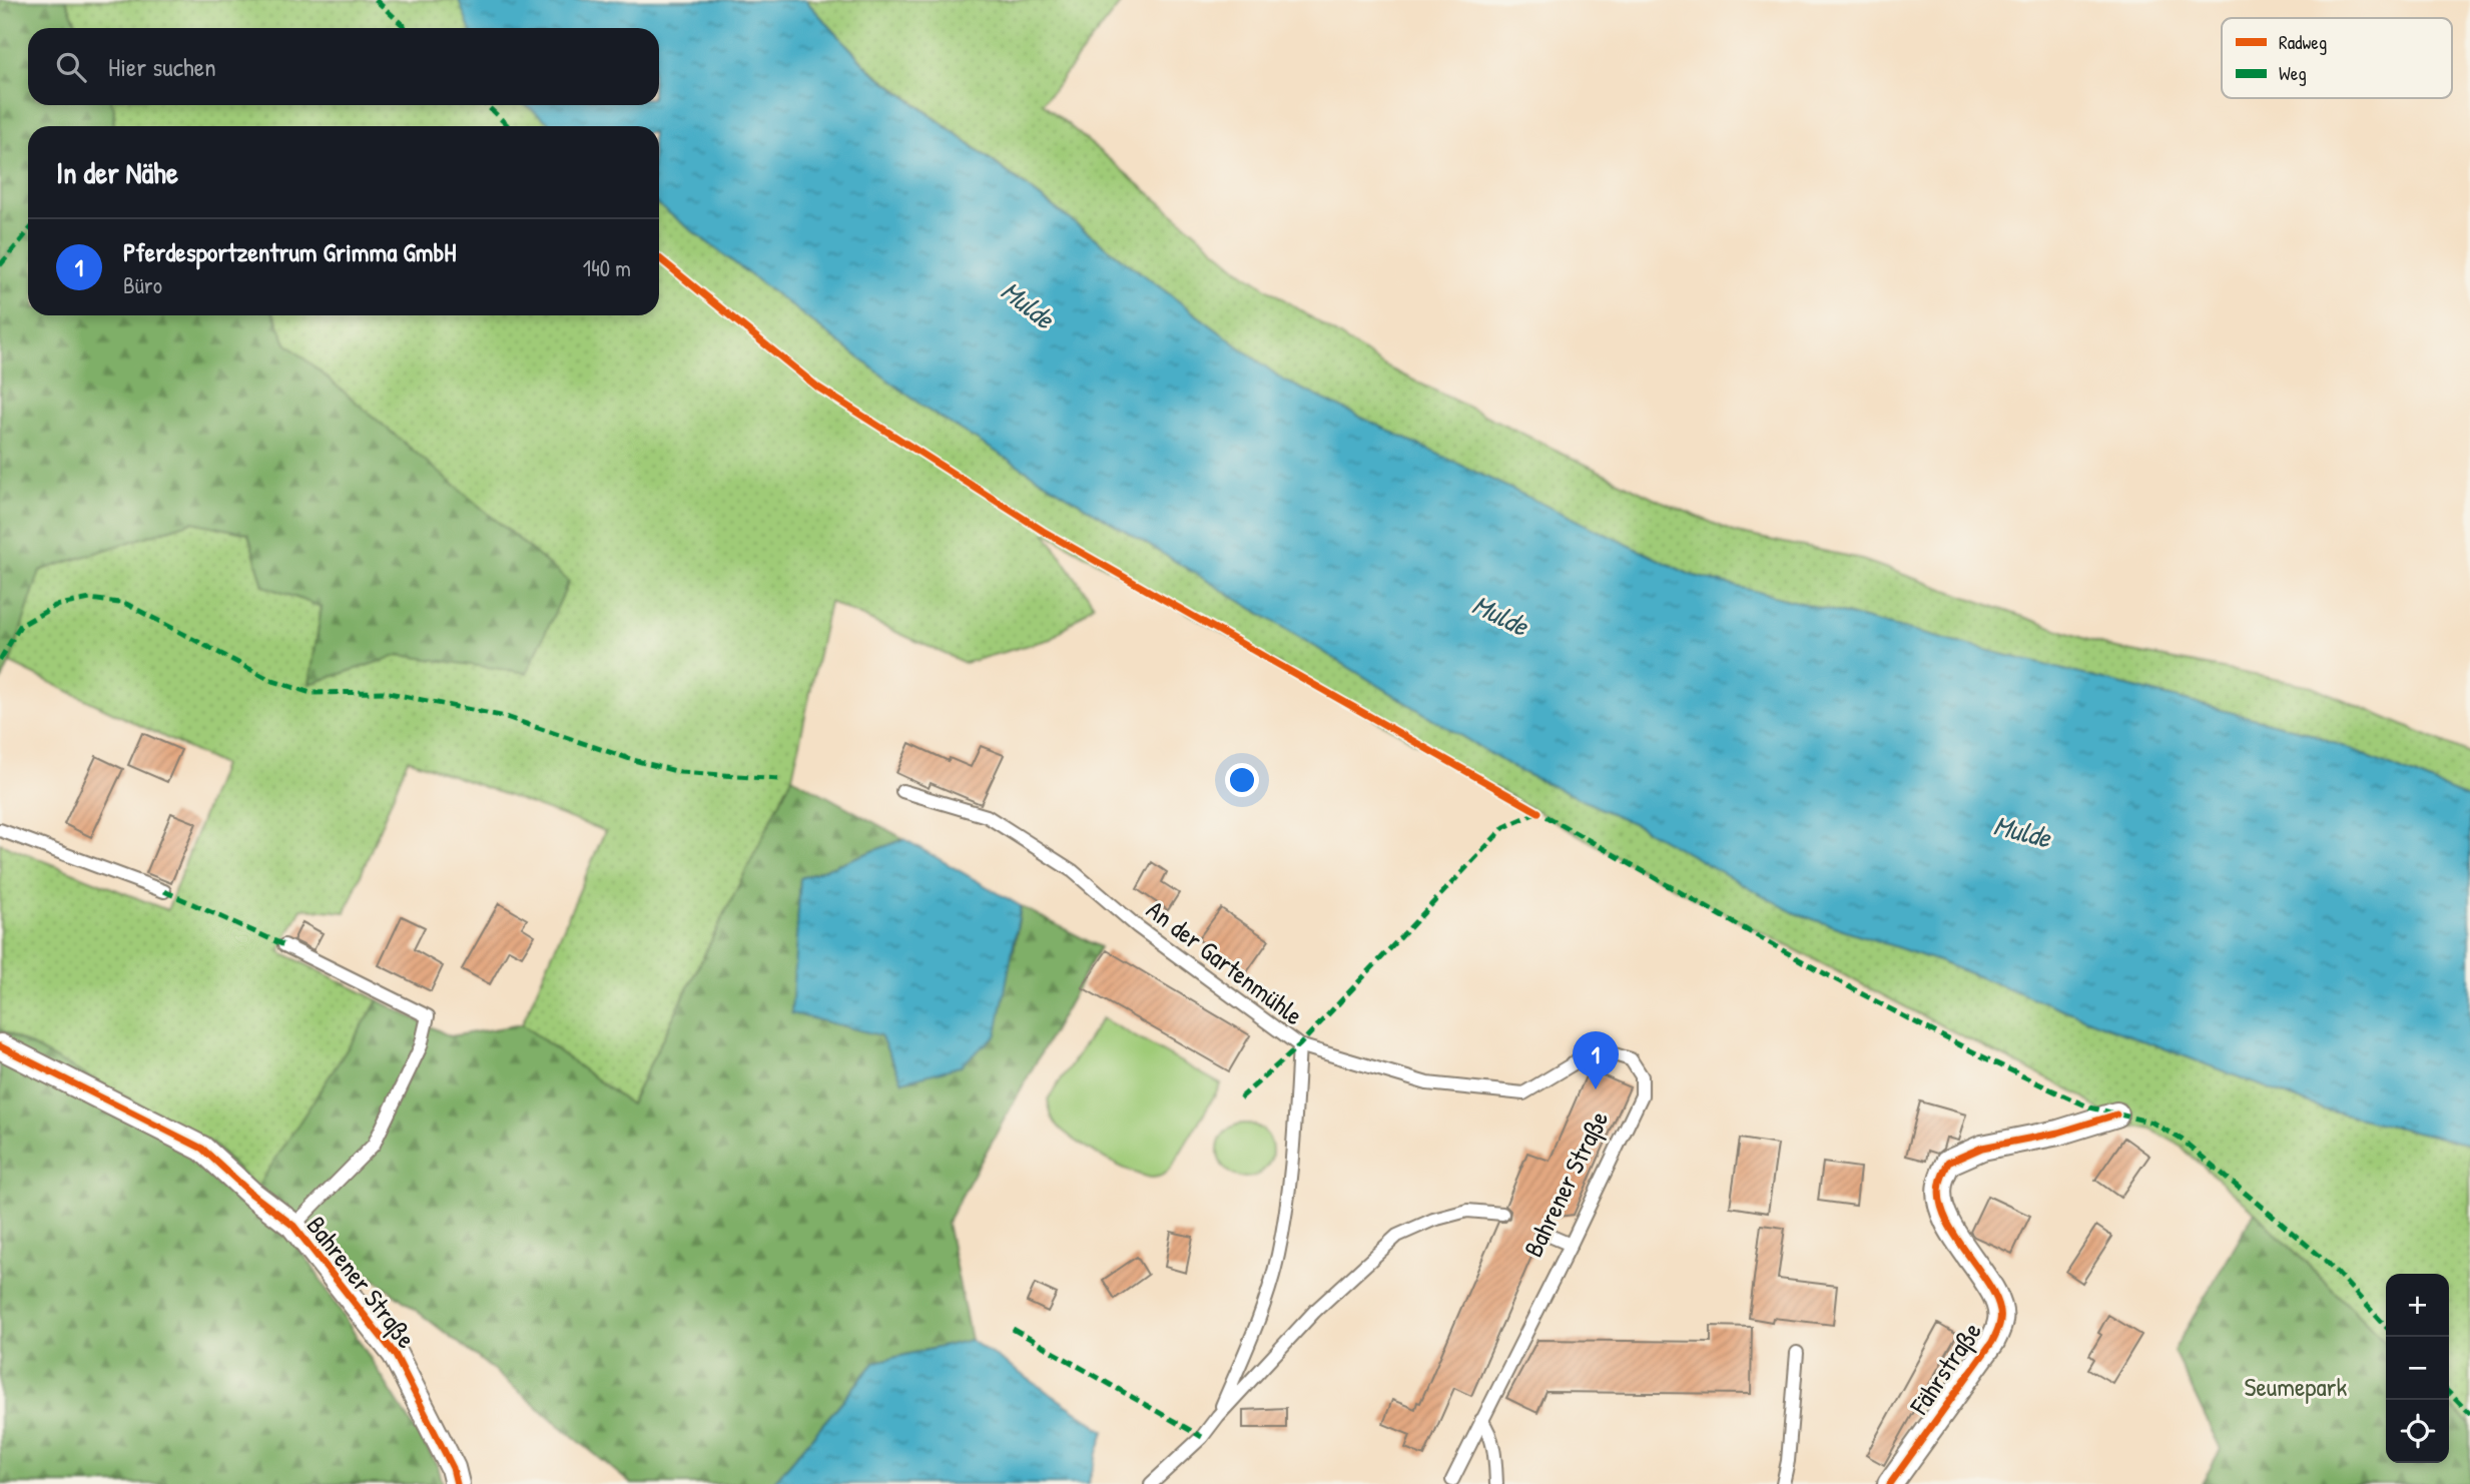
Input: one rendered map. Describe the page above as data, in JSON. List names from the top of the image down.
{
  "streets": {
    "street": ["Bahrener Straße", "Fährstraße"],
    "lane": ["An der Gartenmühle"]
  },
  "crossings": [
    ["An der Gartenmühle", "Bahrener Straße"]
  ],
  "water": ["Mulde"],
  "parks": ["Seumepark"],
  "legend": ["Radweg", "Weg"],
  "page": {
    "search": "Hier suchen",
    "heading": "In der Nähe",
    "list": [
      {
        "mark": "1",
        "name": "Pferdesportzentrum Grimma GmbH",
        "note": "Büro",
        "value": "140 m"
      }
    ],
    "pins": "1",
    "map_buttons": ["+", "−"]
  }
}
